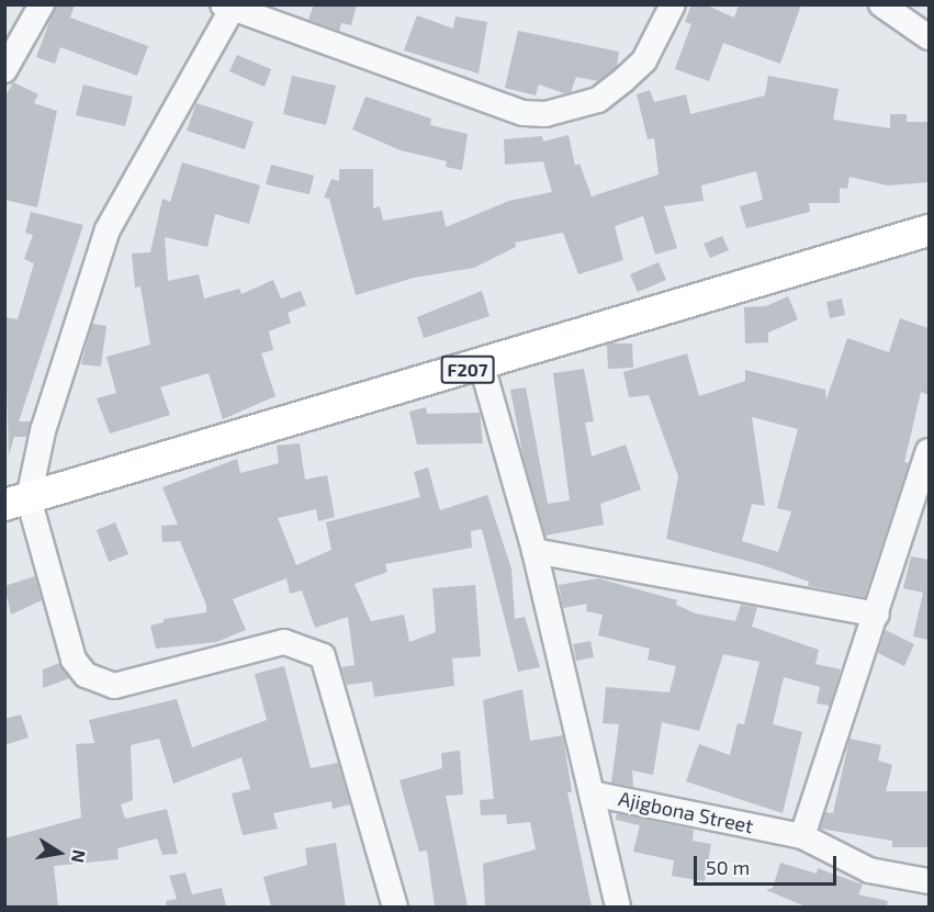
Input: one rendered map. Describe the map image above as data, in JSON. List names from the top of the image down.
{
  "streets": {
    "main road": ["F207"],
    "street": ["Ajigbona Street"]
  },
  "scale_bar": "50 m",
  "north": "right"
}
